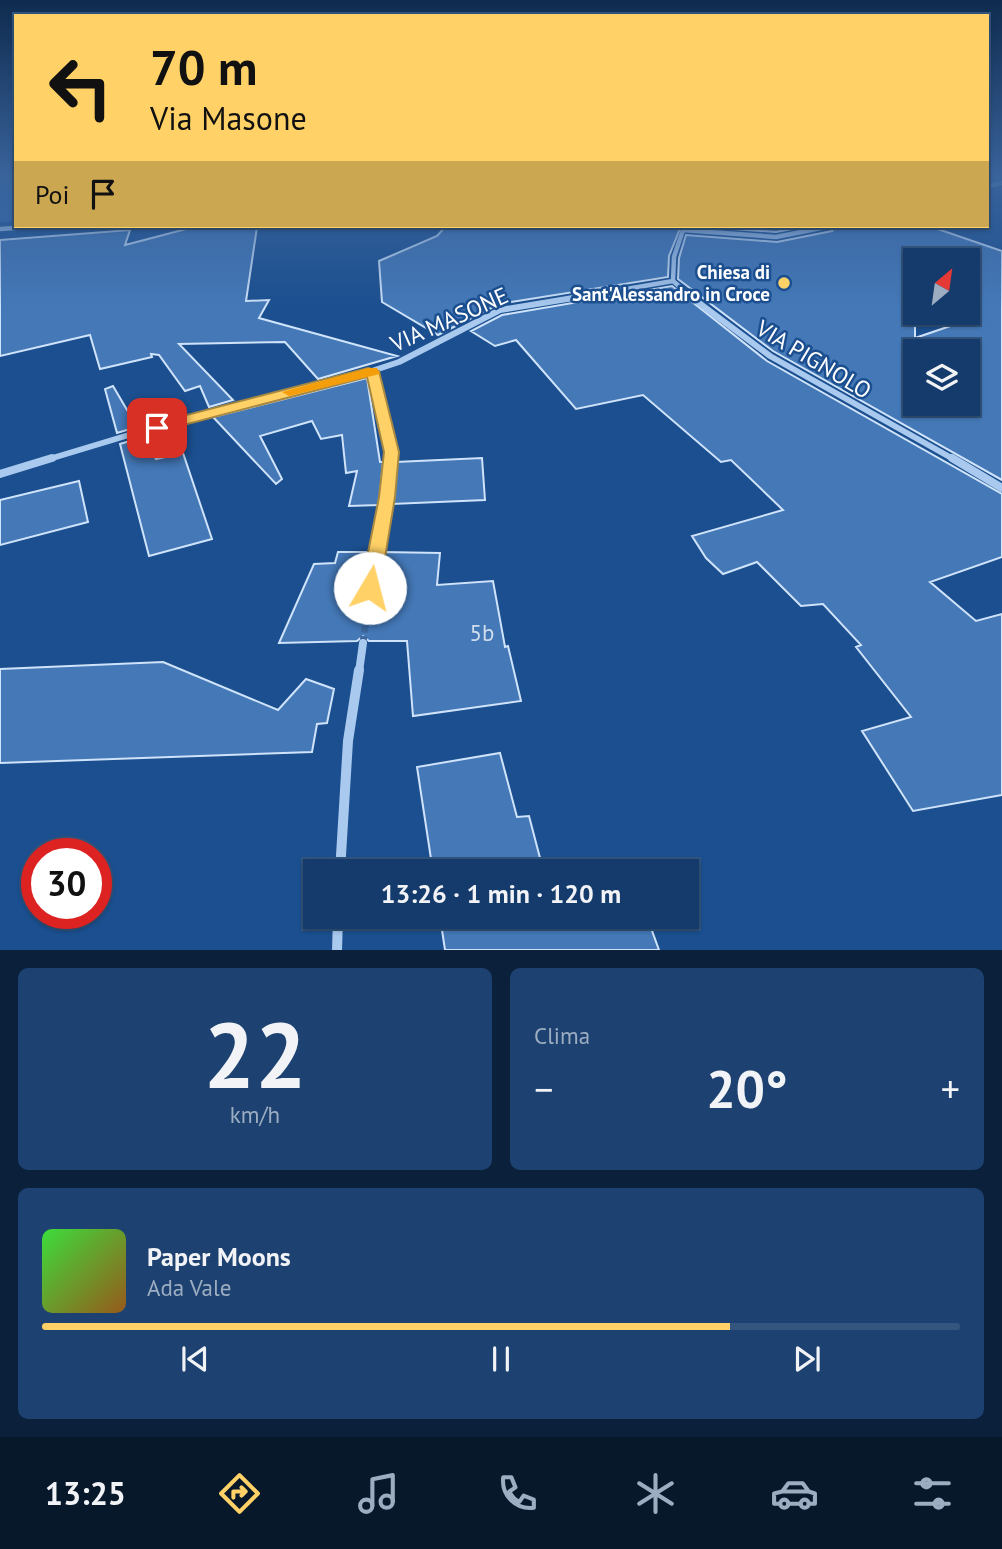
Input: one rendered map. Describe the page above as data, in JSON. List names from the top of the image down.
{
  "streets": {
    "street": ["VIA MASONE", "VIA PIGNOLO"]
  },
  "crossings": [
    ["VIA MASONE", "VIA PIGNOLO"]
  ],
  "places": ["Chiesa di Sant'Alessandro in Croce"],
  "house_numbers": ["5b"],
  "north": "top right",
  "page": {
    "turn": ["70 m", "Via Masone"],
    "then": "Poi",
    "limit": "30",
    "trip": "13:26 · 1 min · 120 m",
    "tile": [
      ["22", "km/h"],
      "Clima"
    ],
    "heat": ["−", "20°", "+"],
    "song": ["Paper Moons", "Ada Vale"],
    "tabs": "13:25"
  }
}
